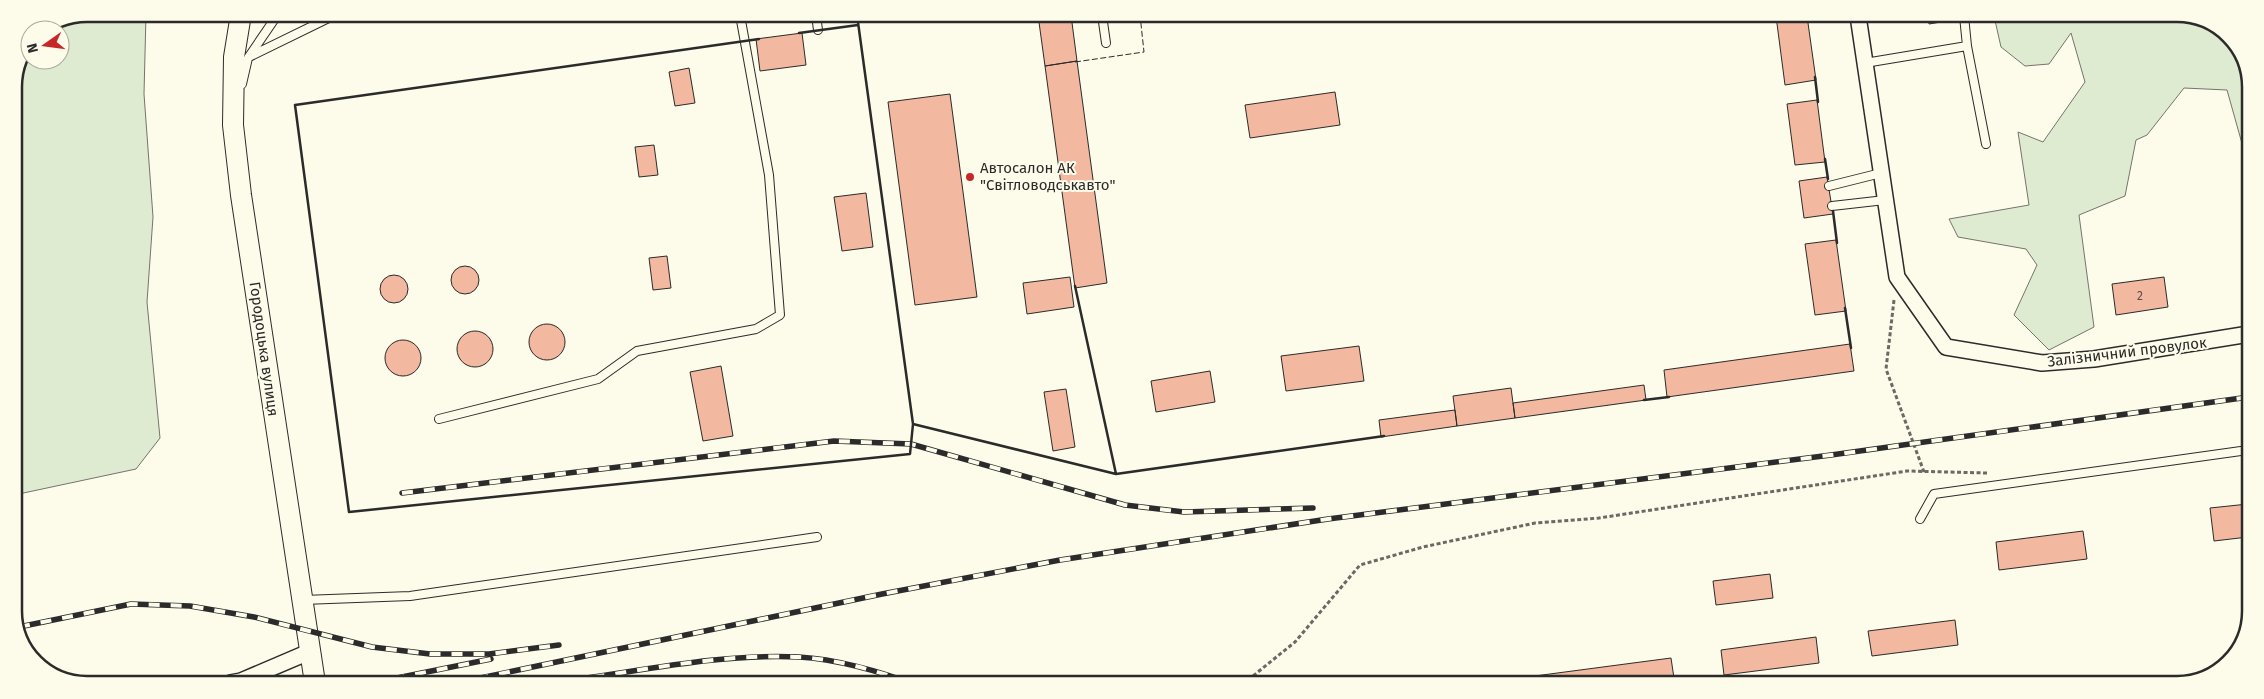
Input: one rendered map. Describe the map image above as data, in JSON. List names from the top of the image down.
{
  "streets": {
    "main road": ["Городоцька вулиця"],
    "street": ["Залізничний провулок"]
  },
  "places": ["Автосалон АК \"Світловодськавто\""],
  "house_numbers": ["2"],
  "north": "left"
}
